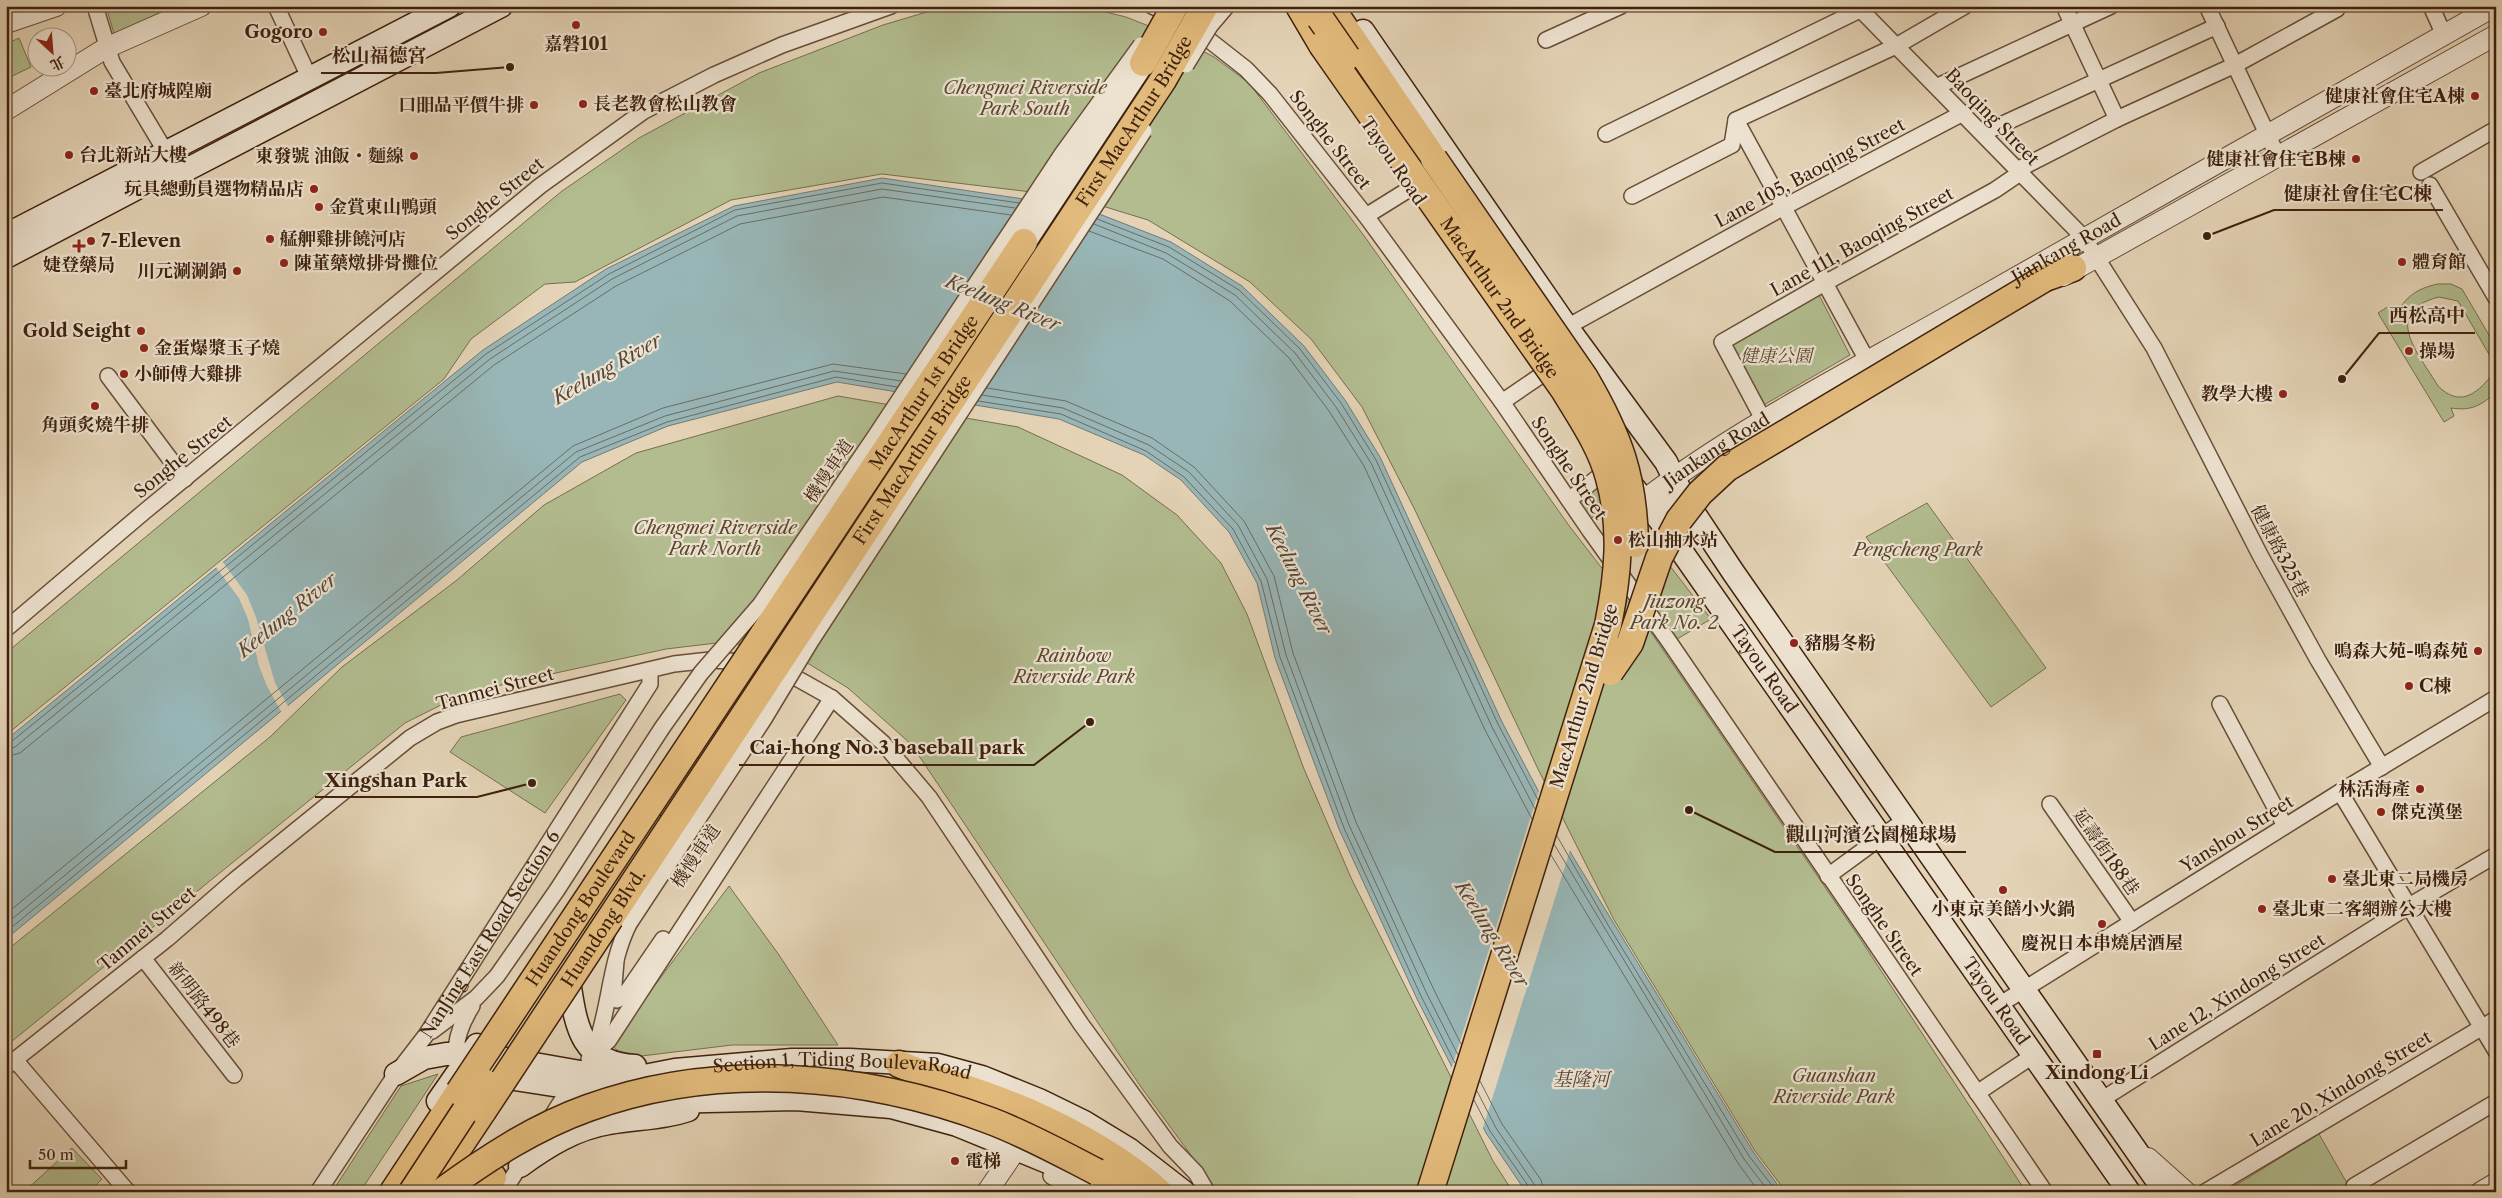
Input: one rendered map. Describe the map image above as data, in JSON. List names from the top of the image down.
{
  "streets": {
    "highway": [
      "MacArthur 2nd Bridge",
      "MacArthur 1st Bridge",
      "Huandong Boulevard",
      "Huandong Blvd."
    ],
    "main road": ["First MacArthur Bridge", "Tayou Road", "Section 1, Tiding BoulevaRoad"],
    "street": [
      "Baoqing Street",
      "Songhe Street",
      "Lane 105, Baoqing Street",
      "Lane 111, Baoqing Street",
      "Jiankang Road",
      "機慢車道",
      "Tanmei Street",
      "Yanshou Street",
      "延壽街188巷",
      "NanJing East Road Section 6",
      "Lane 12, Xindong Street",
      "新明路498巷",
      "Lane 20, Xindong Street"
    ]
  },
  "crossings": [
    ["Baoqing Street", "Lane 105, Baoqing Street"],
    ["Baoqing Street", "Lane 111, Baoqing Street"],
    ["Baoqing Street", "Jiankang Road"],
    ["Baoqing Street", "Yanshou Street"],
    ["First MacArthur Bridge", "Songhe Street"],
    ["First MacArthur Bridge", "MacArthur 1st Bridge"],
    ["First MacArthur Bridge", "機慢車道"],
    ["First MacArthur Bridge", "Section 1, Tiding BoulevaRoad"],
    ["Songhe Street", "MacArthur 1st Bridge"],
    ["Songhe Street", "機慢車道"],
    ["Tayou Road", "Lane 105, Baoqing Street"],
    ["Tayou Road", "Jiankang Road"],
    ["Tayou Road", "MacArthur 2nd Bridge"],
    ["Tayou Road", "Yanshou Street"],
    ["Tayou Road", "Lane 12, Xindong Street"],
    ["Lane 111, Baoqing Street", "Jiankang Road"],
    ["MacArthur 1st Bridge", "機慢車道"],
    ["MacArthur 1st Bridge", "Huandong Boulevard"],
    ["MacArthur 1st Bridge", "Huandong Blvd."],
    ["機慢車道", "Tanmei Street"],
    ["機慢車道", "NanJing East Road Section 6"],
    ["機慢車道", "Section 1, Tiding BoulevaRoad"],
    ["Tanmei Street", "NanJing East Road Section 6"],
    ["Tanmei Street", "新明路498巷"],
    ["Yanshou Street", "延壽街188巷"],
    ["NanJing East Road Section 6", "Section 1, Tiding BoulevaRoad"]
  ],
  "water": ["Keelung River", "基隆河"],
  "parks": [
    "Chengmei Riverside Park South",
    "健康公園",
    "Chengmei Riverside Park North",
    "Pengcheng Park",
    "Jiuzong Park No. 2",
    "Rainbow Riverside Park",
    "Guanshan Riverside Park"
  ],
  "places": {
    "other": [
      "嘉磐101",
      "Gogoro",
      "松山福德宮",
      "臺北府城隍廟",
      "健康社會住宅A棟",
      "長老教會松山教會",
      "口昍品平價牛排",
      "台北新站大樓",
      "東發號 油飯・麵線",
      "健康社會住宅B棟",
      "玩具總動員選物精品店",
      "金賞東山鴨頭",
      "健康社會住宅C棟",
      "艋舺雞排饒河店",
      "7-Eleven",
      "體育館",
      "陳董藥燉排骨攤位",
      "川元涮涮鍋",
      "Gold Seight",
      "金蛋爆漿玉子燒",
      "操場",
      "小師傅大雞排",
      "西松高中",
      "教學大樓",
      "角頭炙燒牛排",
      "松山抽水站",
      "豬腸冬粉",
      "鳴森大苑-鳴森苑",
      "C棟",
      "Cai-hong No.3 baseball park",
      "Xingshan Park",
      "林活海產",
      "觀山河濱公園槌球場",
      "傑克漢堡",
      "臺北東二局機房",
      "小東京美饍小火鍋",
      "臺北東二客網辦公大樓",
      "慶祝日本串燒居酒屋",
      "電梯"
    ],
    "health": ["婕登藥局"],
    "transit": ["Xindong Li"]
  },
  "scale_bar": "50 m",
  "north": "bottom right"
}
